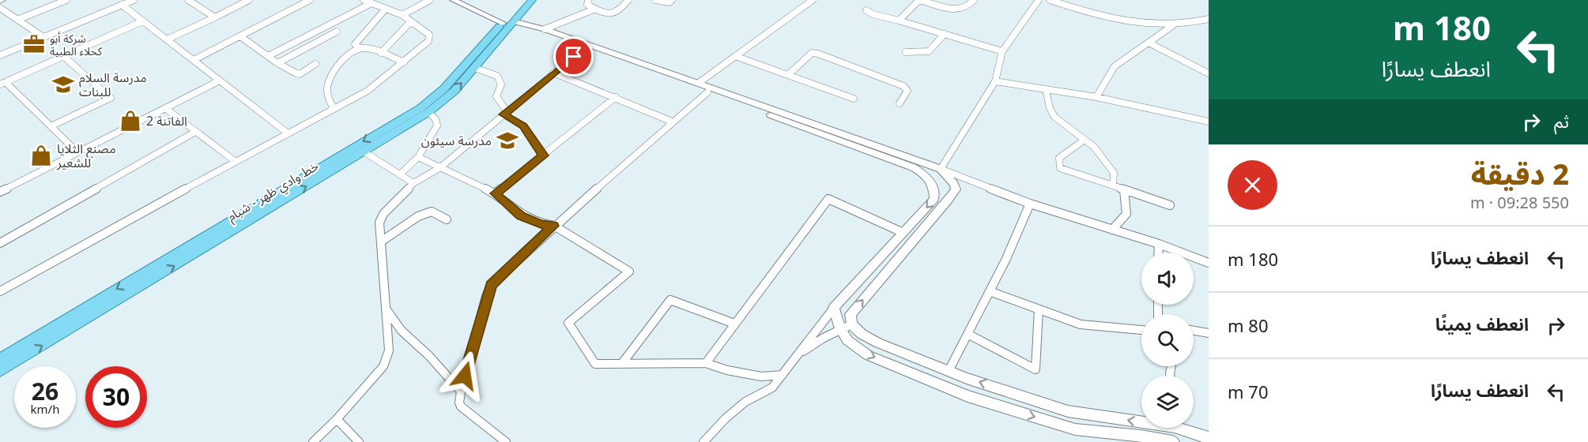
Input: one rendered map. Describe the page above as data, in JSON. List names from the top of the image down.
{
  "streets": {
    "main road": ["خط وادي ظهر - شبام"]
  },
  "places": {
    "office": ["شركة أبو كحلاء الطبية"],
    "school or university": ["مدرسة السلام للبنات", "مدرسة سيئون"],
    "shop": ["الفاتنة 2", "مصنع الثلايا للشعير"]
  },
  "page": {
    "turn": ["180 m", "انعطف يسارًا"],
    "then": "ثم",
    "heading": ["2 دقيقة", "550 m · 09:28"],
    "list": [
      {
        "name": "انعطف يسارًا",
        "value": "180 m"
      },
      {
        "name": "انعطف يمينًا",
        "value": "80 m"
      },
      {
        "name": "انعطف يسارًا",
        "value": "70 m"
      }
    ],
    "speed": "26 km/h",
    "limit": "30"
  }
}
